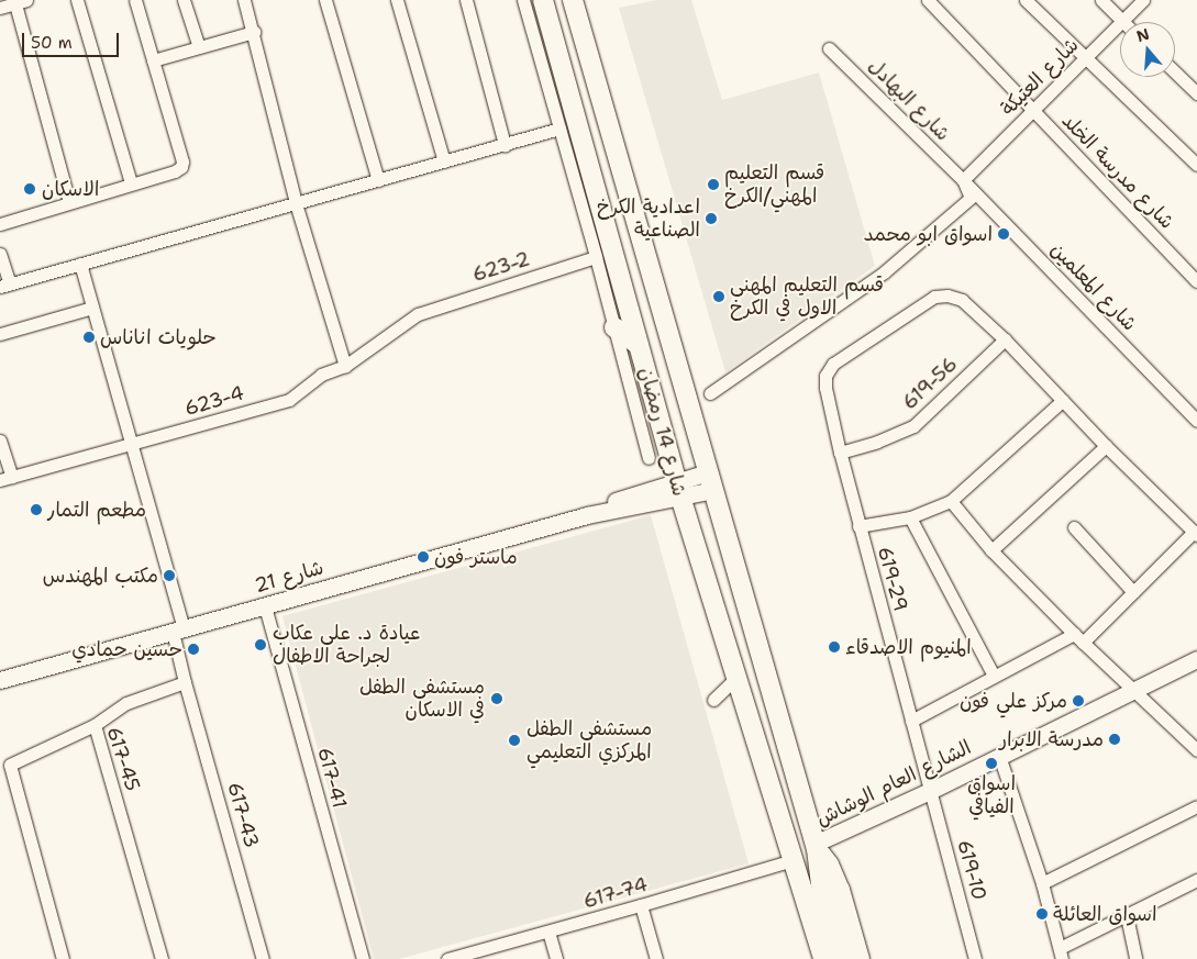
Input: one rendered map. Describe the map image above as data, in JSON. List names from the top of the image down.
{
  "streets": {
    "main road": ["شارع 14 رمضان"],
    "street": [
      "شارع العتيکة",
      "شارع البهادل",
      "شارع مدرسة الخلد",
      "623-2",
      "شارع المعلمين",
      "619-56",
      "623-4",
      "شارع 21",
      "619-29",
      "617-45",
      "617-41",
      "الشارع العام الوشاش",
      "617-43",
      "619-10",
      "617-74"
    ]
  },
  "crossings": [
    ["شارع العتيکة", "شارع البهادل"],
    ["شارع العتيکة", "شارع مدرسة الخلد"],
    ["شارع العتيکة", "شارع المعلمين"],
    ["شارع البهادل", "شارع المعلمين"],
    ["623-2", "623-4"],
    ["619-56", "619-29"],
    ["623-4", "617-43"],
    ["شارع 14 رمضان", "شارع 21"],
    ["شارع 14 رمضان", "الشارع العام الوشاش"],
    ["شارع 14 رمضان", "617-74"],
    ["شارع 21", "617-41"],
    ["شارع 21", "617-43"],
    ["619-29", "الشارع العام الوشاش"],
    ["619-29", "619-10"],
    ["الشارع العام الوشاش", "619-10"]
  ],
  "places": [
    "قسم التعليم المهني/الكرخ",
    "الاسكان",
    "اعدادية الكرخ الصناعية",
    "اسواق ابو محمد",
    "قسم التعليم المهني الاول في الكرخ",
    "حلويات اناناس",
    "مطعم التمار",
    "ماستر فون",
    "مكتب المهندس",
    "عيادة د. علي عكاب لجراحة الاطفال",
    "المنيوم الاصدقاء",
    "حسين حمادي",
    "مستشفى الطفل في الاسكان",
    "مركز علي فون",
    "مدرسة الابرار",
    "مستشفى الطفل المركزي التعليمي",
    "اسواق الفيافي",
    "اسواق العائلة"
  ],
  "scale_bar": "50 m",
  "north": "top"
}
